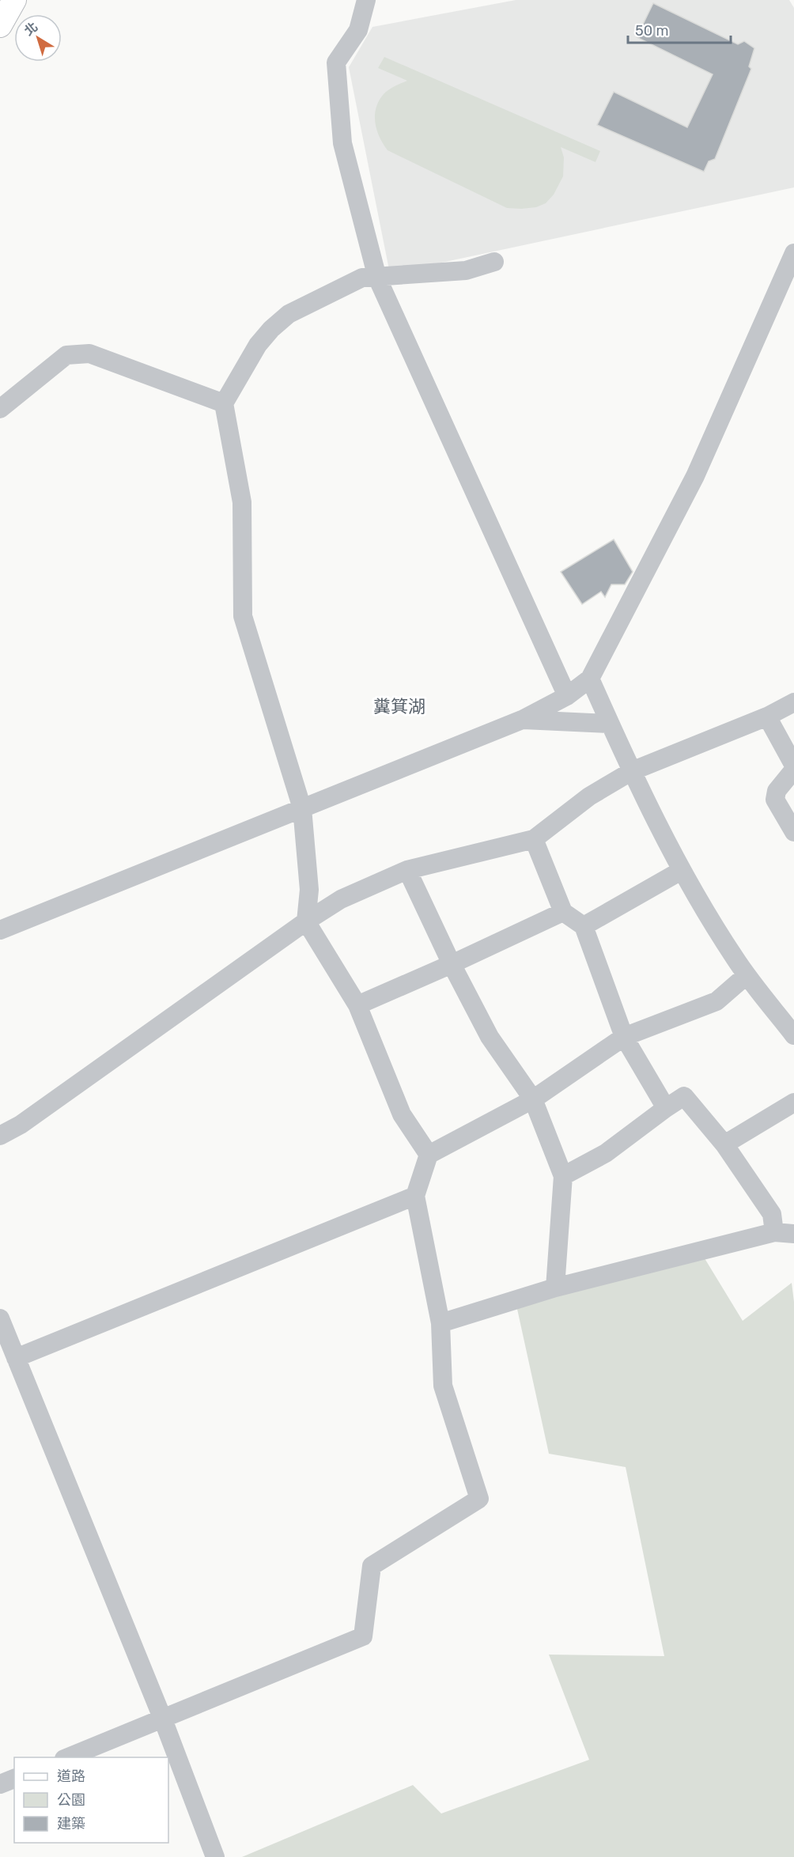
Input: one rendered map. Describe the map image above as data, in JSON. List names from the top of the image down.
{
  "districts": ["糞箕湖"],
  "legend": ["道路", "公園", "建築"],
  "scale_bar": "50 m",
  "north": "top left"
}
